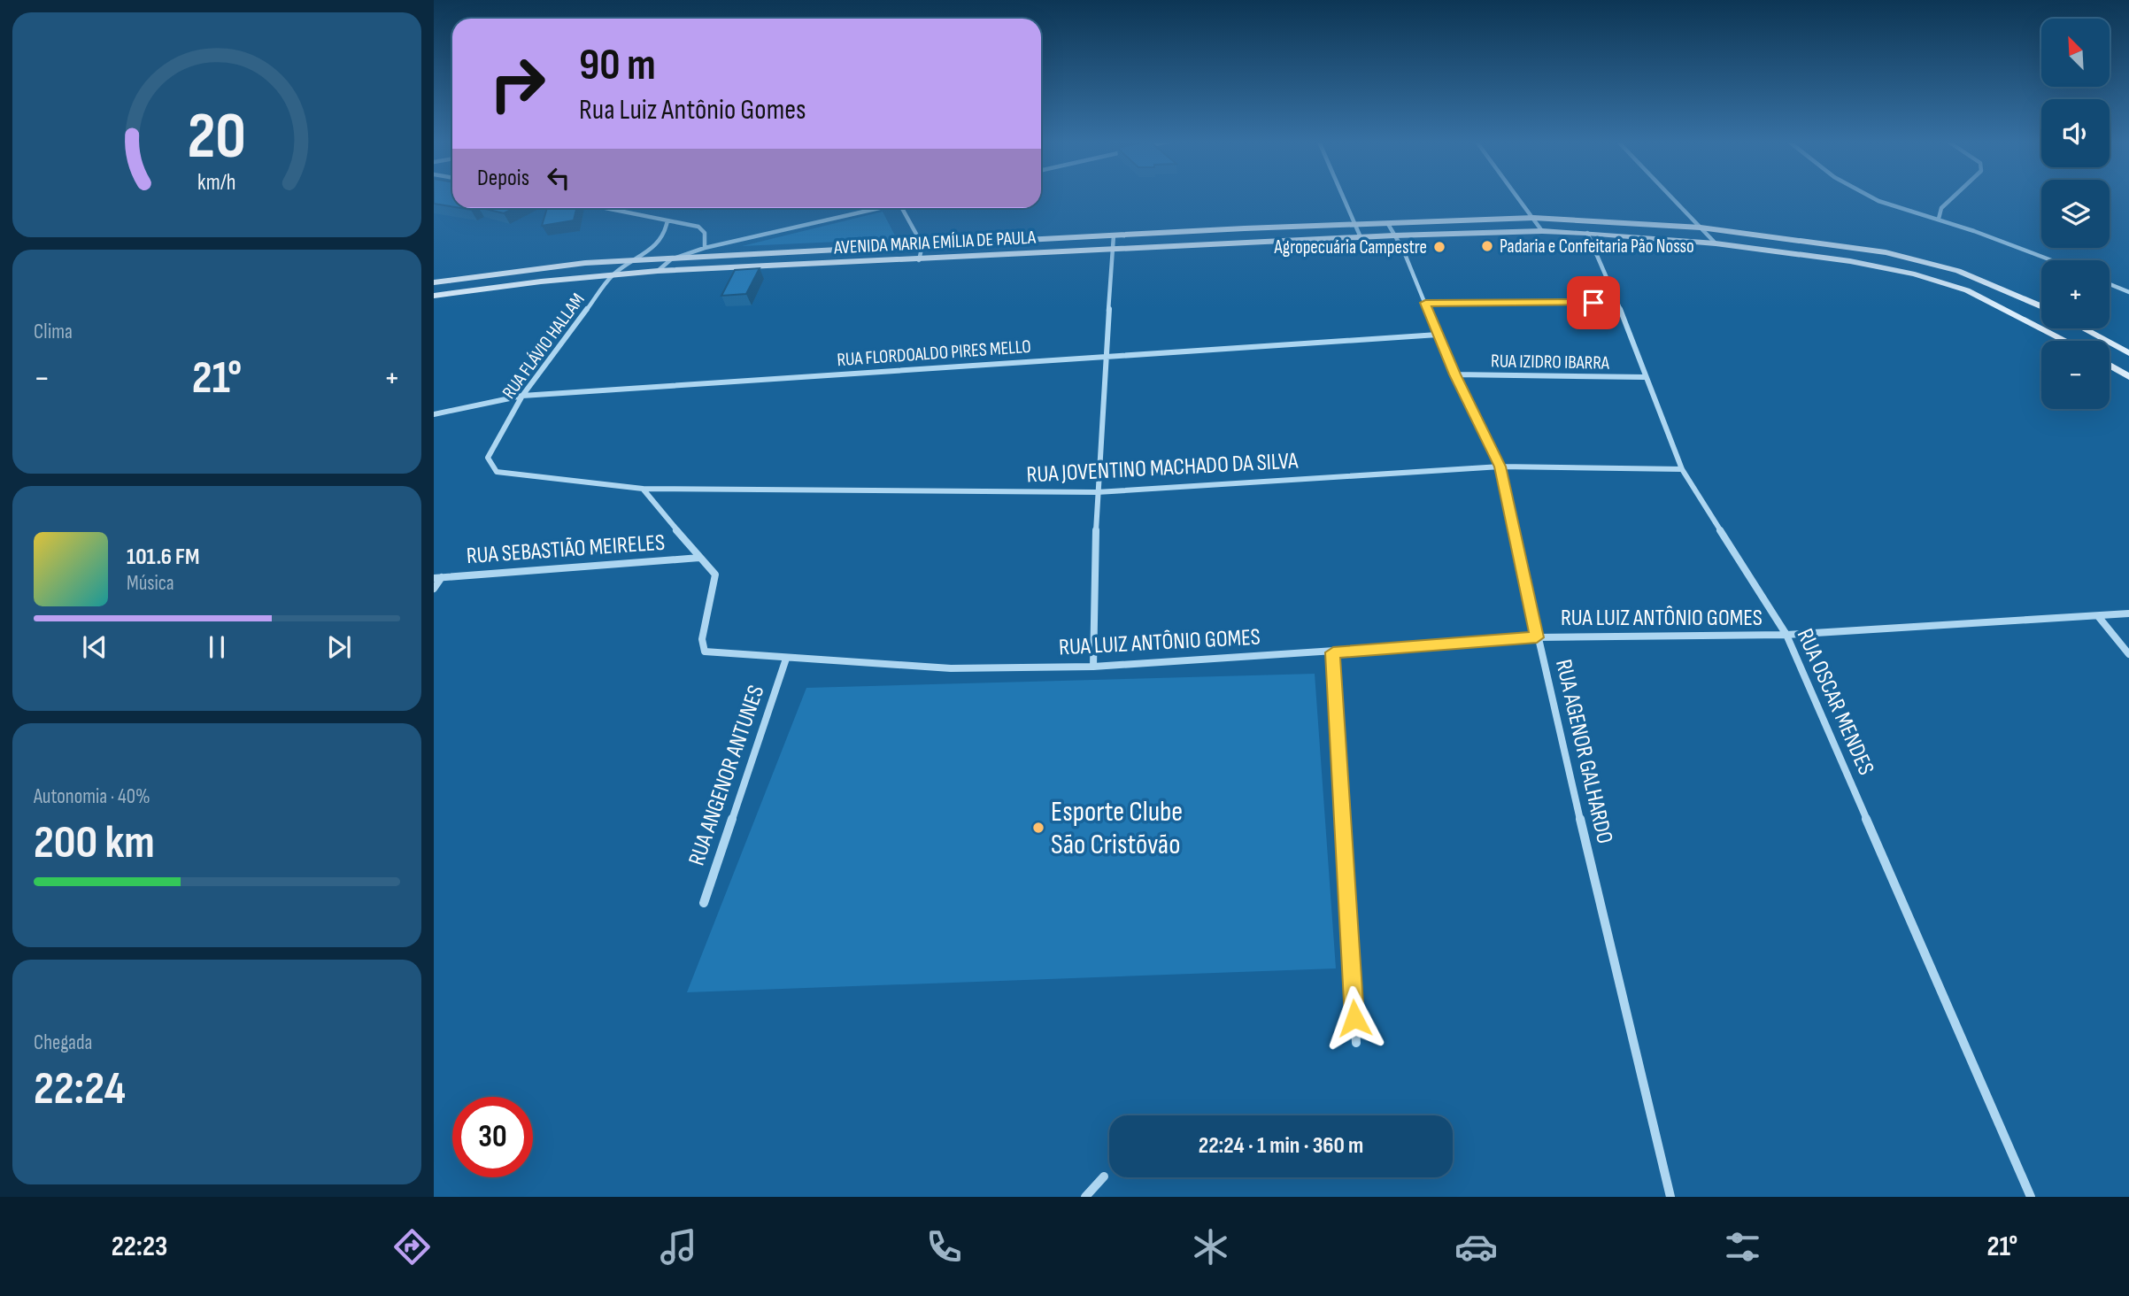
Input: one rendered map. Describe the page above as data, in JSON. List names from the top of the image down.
{
  "streets": {
    "main road": ["AVENIDA MARIA EMÍLIA DE PAULA"],
    "street": [
      "RUA FLÁVIO HALLAM",
      "RUA FLORDOALDO PIRES MELLO",
      "RUA IZIDRO IBARRA",
      "RUA JOVENTINO MACHADO DA SILVA",
      "RUA SEBASTIÃO MEIRELES",
      "RUA LUIZ ANTÔNIO GOMES",
      "RUA OSCAR MENDES",
      "RUA AGENOR GALHARDO",
      "RUA ANGENOR ANTUNES"
    ]
  },
  "crossings": [
    ["AVENIDA MARIA EMÍLIA DE PAULA", "RUA FLÁVIO HALLAM"],
    ["AVENIDA MARIA EMÍLIA DE PAULA", "RUA OSCAR MENDES"],
    ["AVENIDA MARIA EMÍLIA DE PAULA", "RUA AGENOR GALHARDO"],
    ["RUA FLÁVIO HALLAM", "RUA FLORDOALDO PIRES MELLO"],
    ["RUA FLÁVIO HALLAM", "RUA JOVENTINO MACHADO DA SILVA"],
    ["RUA FLORDOALDO PIRES MELLO", "RUA AGENOR GALHARDO"],
    ["RUA IZIDRO IBARRA", "RUA OSCAR MENDES"],
    ["RUA IZIDRO IBARRA", "RUA AGENOR GALHARDO"],
    ["RUA JOVENTINO MACHADO DA SILVA", "RUA OSCAR MENDES"],
    ["RUA JOVENTINO MACHADO DA SILVA", "RUA AGENOR GALHARDO"],
    ["RUA SEBASTIÃO MEIRELES", "RUA LUIZ ANTÔNIO GOMES"],
    ["RUA LUIZ ANTÔNIO GOMES", "RUA OSCAR MENDES"],
    ["RUA LUIZ ANTÔNIO GOMES", "RUA AGENOR GALHARDO"],
    ["RUA LUIZ ANTÔNIO GOMES", "RUA ANGENOR ANTUNES"]
  ],
  "places": ["Padaria e Confeitaria Pão Nosso", "Agropecuária Campestre", "Esporte Clube São Cristõvão"],
  "north": "top left",
  "page": {
    "map_buttons": ["+", "−"],
    "turn": ["90 m", "Rua Luiz Antônio Gomes"],
    "then": "Depois",
    "tile": [
      "Clima",
      ["Autonomia · 40%", "200 km"],
      ["Chegada", "22:24"]
    ],
    "heat": ["−", "21°", "+"],
    "song": ["101.6 FM", "Música"],
    "limit": "30",
    "trip": "22:24 · 1 min · 360 m",
    "tabs": ["22:23", "21°"],
    "gauge": ["20", "km/h"]
  }
}
